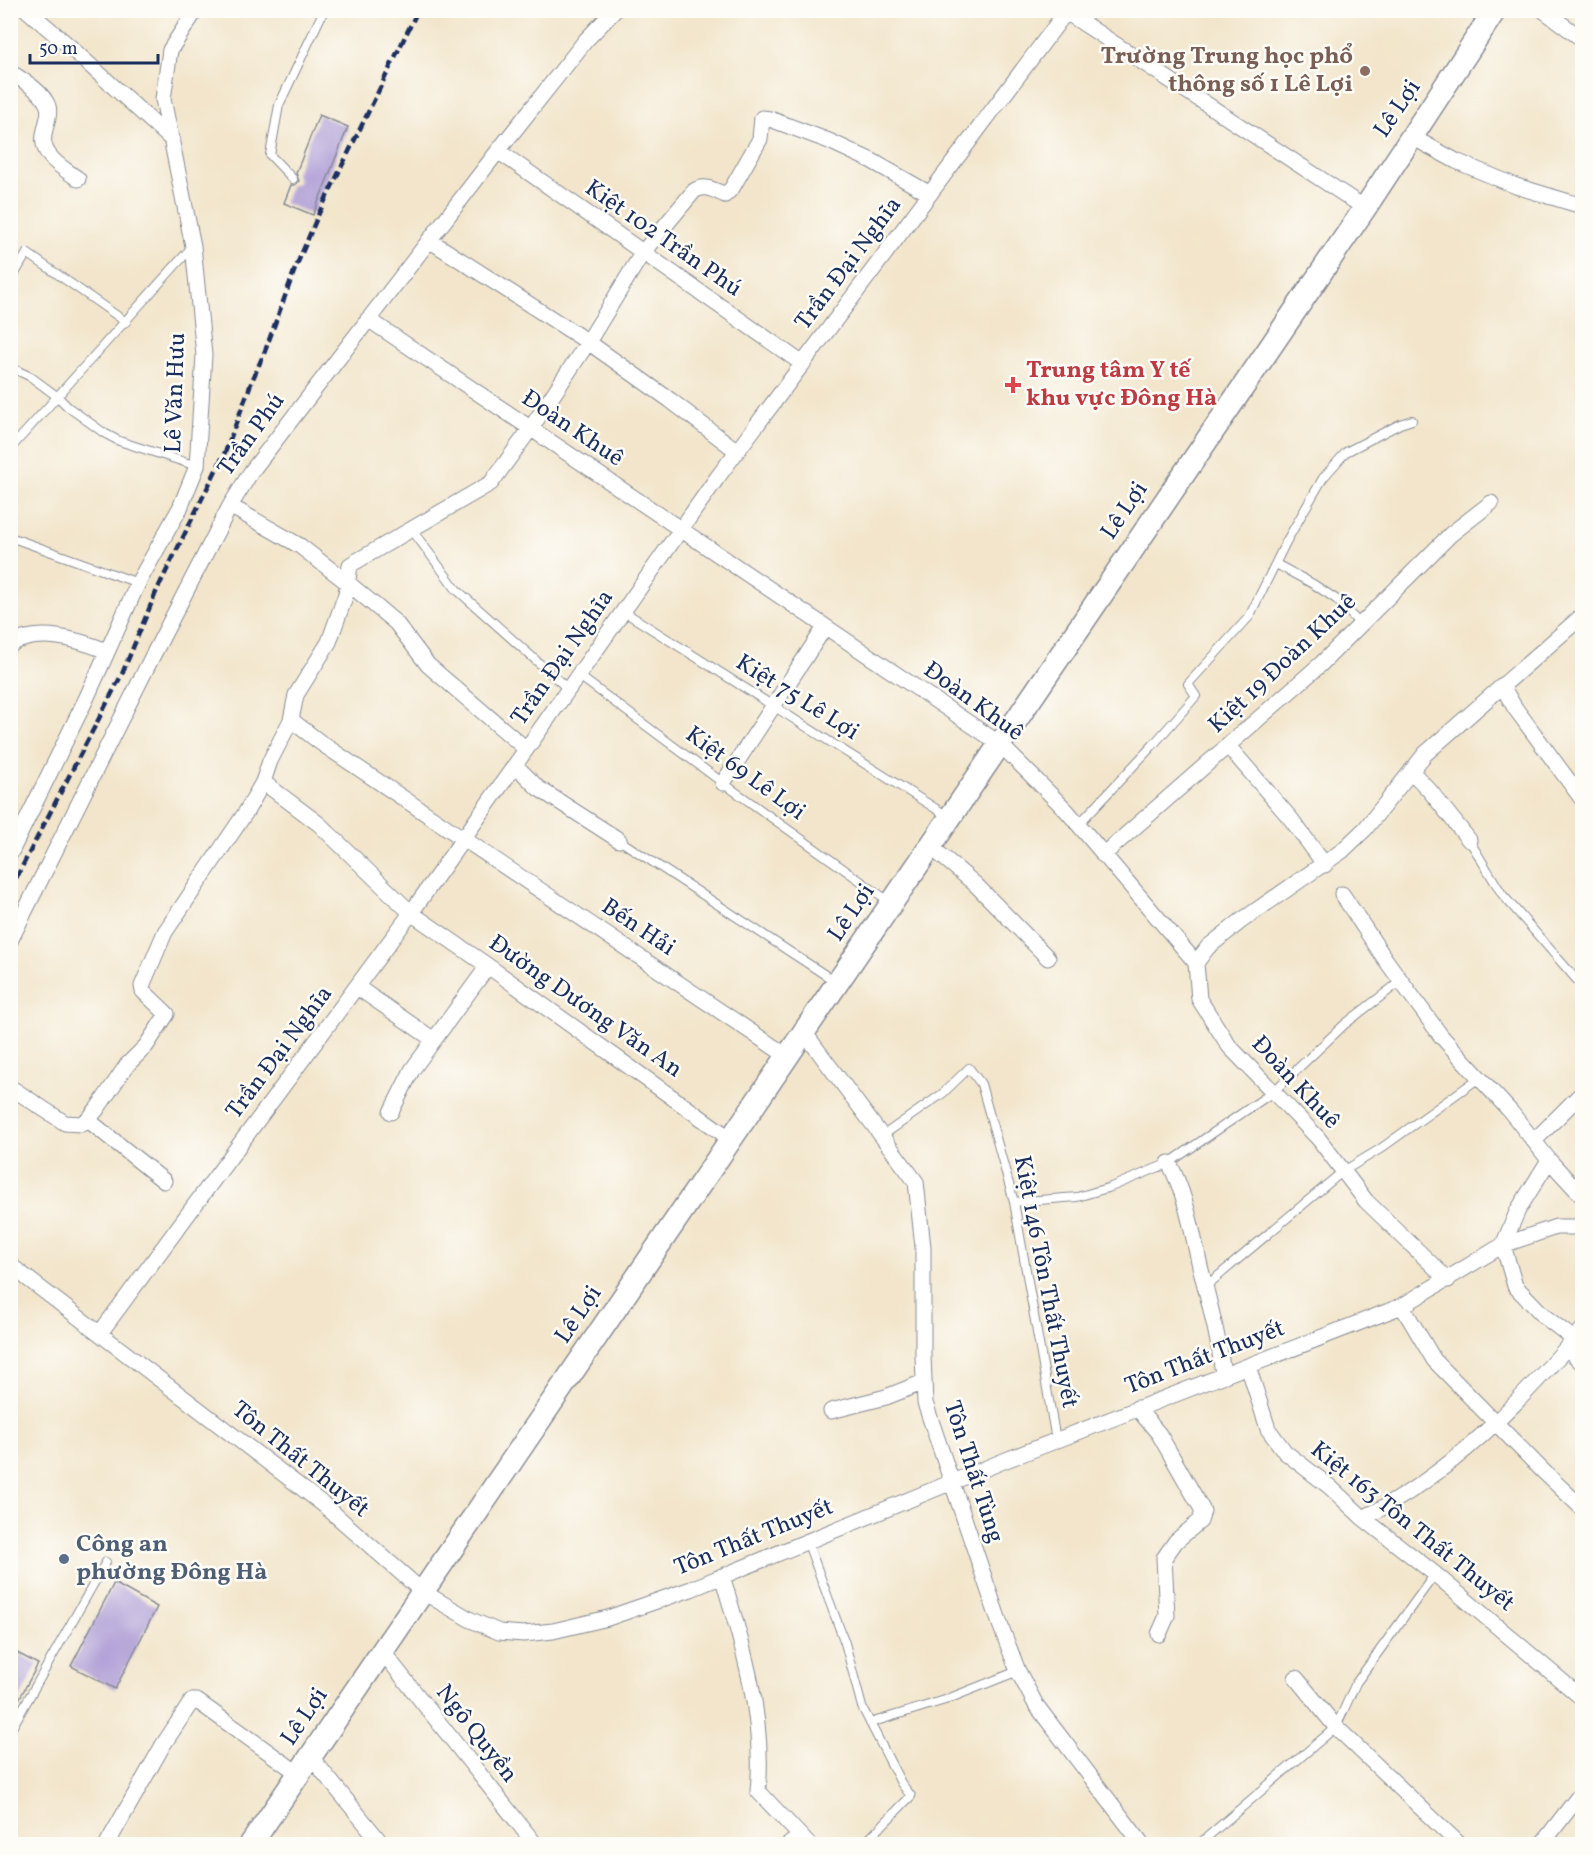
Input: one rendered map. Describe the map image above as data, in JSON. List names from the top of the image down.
{
  "streets": {
    "street": [
      "Lê Lợi",
      "Kiệt 102 Trần Phú",
      "Trần Đại Nghĩa",
      "Lê Văn Hưu",
      "Đoàn Khuê",
      "Trần Phú",
      "Kiệt 19 Đoàn Khuê",
      "Bến Hải",
      "Đường Dương Văn An",
      "Tôn Thất Thuyết",
      "Tôn Thất Tùng",
      "Kiệt 163 Tôn Thất Thuyết",
      "Ngô Quyền"
    ],
    "lane": ["Kiệt 75 Lê Lợi", "Kiệt 69 Lê Lợi", "Kiệt 146 Tôn Thất Thuyết"]
  },
  "crossings": [
    ["Lê Lợi", "Đoàn Khuê"],
    ["Lê Lợi", "Kiệt 75 Lê Lợi"],
    ["Lê Lợi", "Kiệt 69 Lê Lợi"],
    ["Lê Lợi", "Bến Hải"],
    ["Lê Lợi", "Đường Dương Văn An"],
    ["Lê Lợi", "Tôn Thất Thuyết"],
    ["Lê Lợi", "Tôn Thất Tùng"],
    ["Lê Lợi", "Ngô Quyền"],
    ["Kiệt 102 Trần Phú", "Trần Đại Nghĩa"],
    ["Kiệt 102 Trần Phú", "Trần Phú"],
    ["Trần Đại Nghĩa", "Đoàn Khuê"],
    ["Trần Đại Nghĩa", "Kiệt 75 Lê Lợi"],
    ["Trần Đại Nghĩa", "Kiệt 69 Lê Lợi"],
    ["Trần Đại Nghĩa", "Bến Hải"],
    ["Trần Đại Nghĩa", "Đường Dương Văn An"],
    ["Trần Đại Nghĩa", "Tôn Thất Thuyết"],
    ["Đoàn Khuê", "Trần Phú"],
    ["Đoàn Khuê", "Kiệt 19 Đoàn Khuê"],
    ["Đoàn Khuê", "Tôn Thất Thuyết"],
    ["Kiệt 146 Tôn Thất Thuyết", "Tôn Thất Thuyết"],
    ["Kiệt 146 Tôn Thất Thuyết", "Tôn Thất Tùng"],
    ["Tôn Thất Thuyết", "Tôn Thất Tùng"],
    ["Tôn Thất Thuyết", "Kiệt 163 Tôn Thất Thuyết"]
  ],
  "places": {
    "other": ["Trường Trung học phổ thông số 1 Lê Lợi", "Công an phường Đông Hà"],
    "health": ["Trung tâm Y tế khu vực Đông Hà"]
  },
  "scale_bar": "50 m"
}
